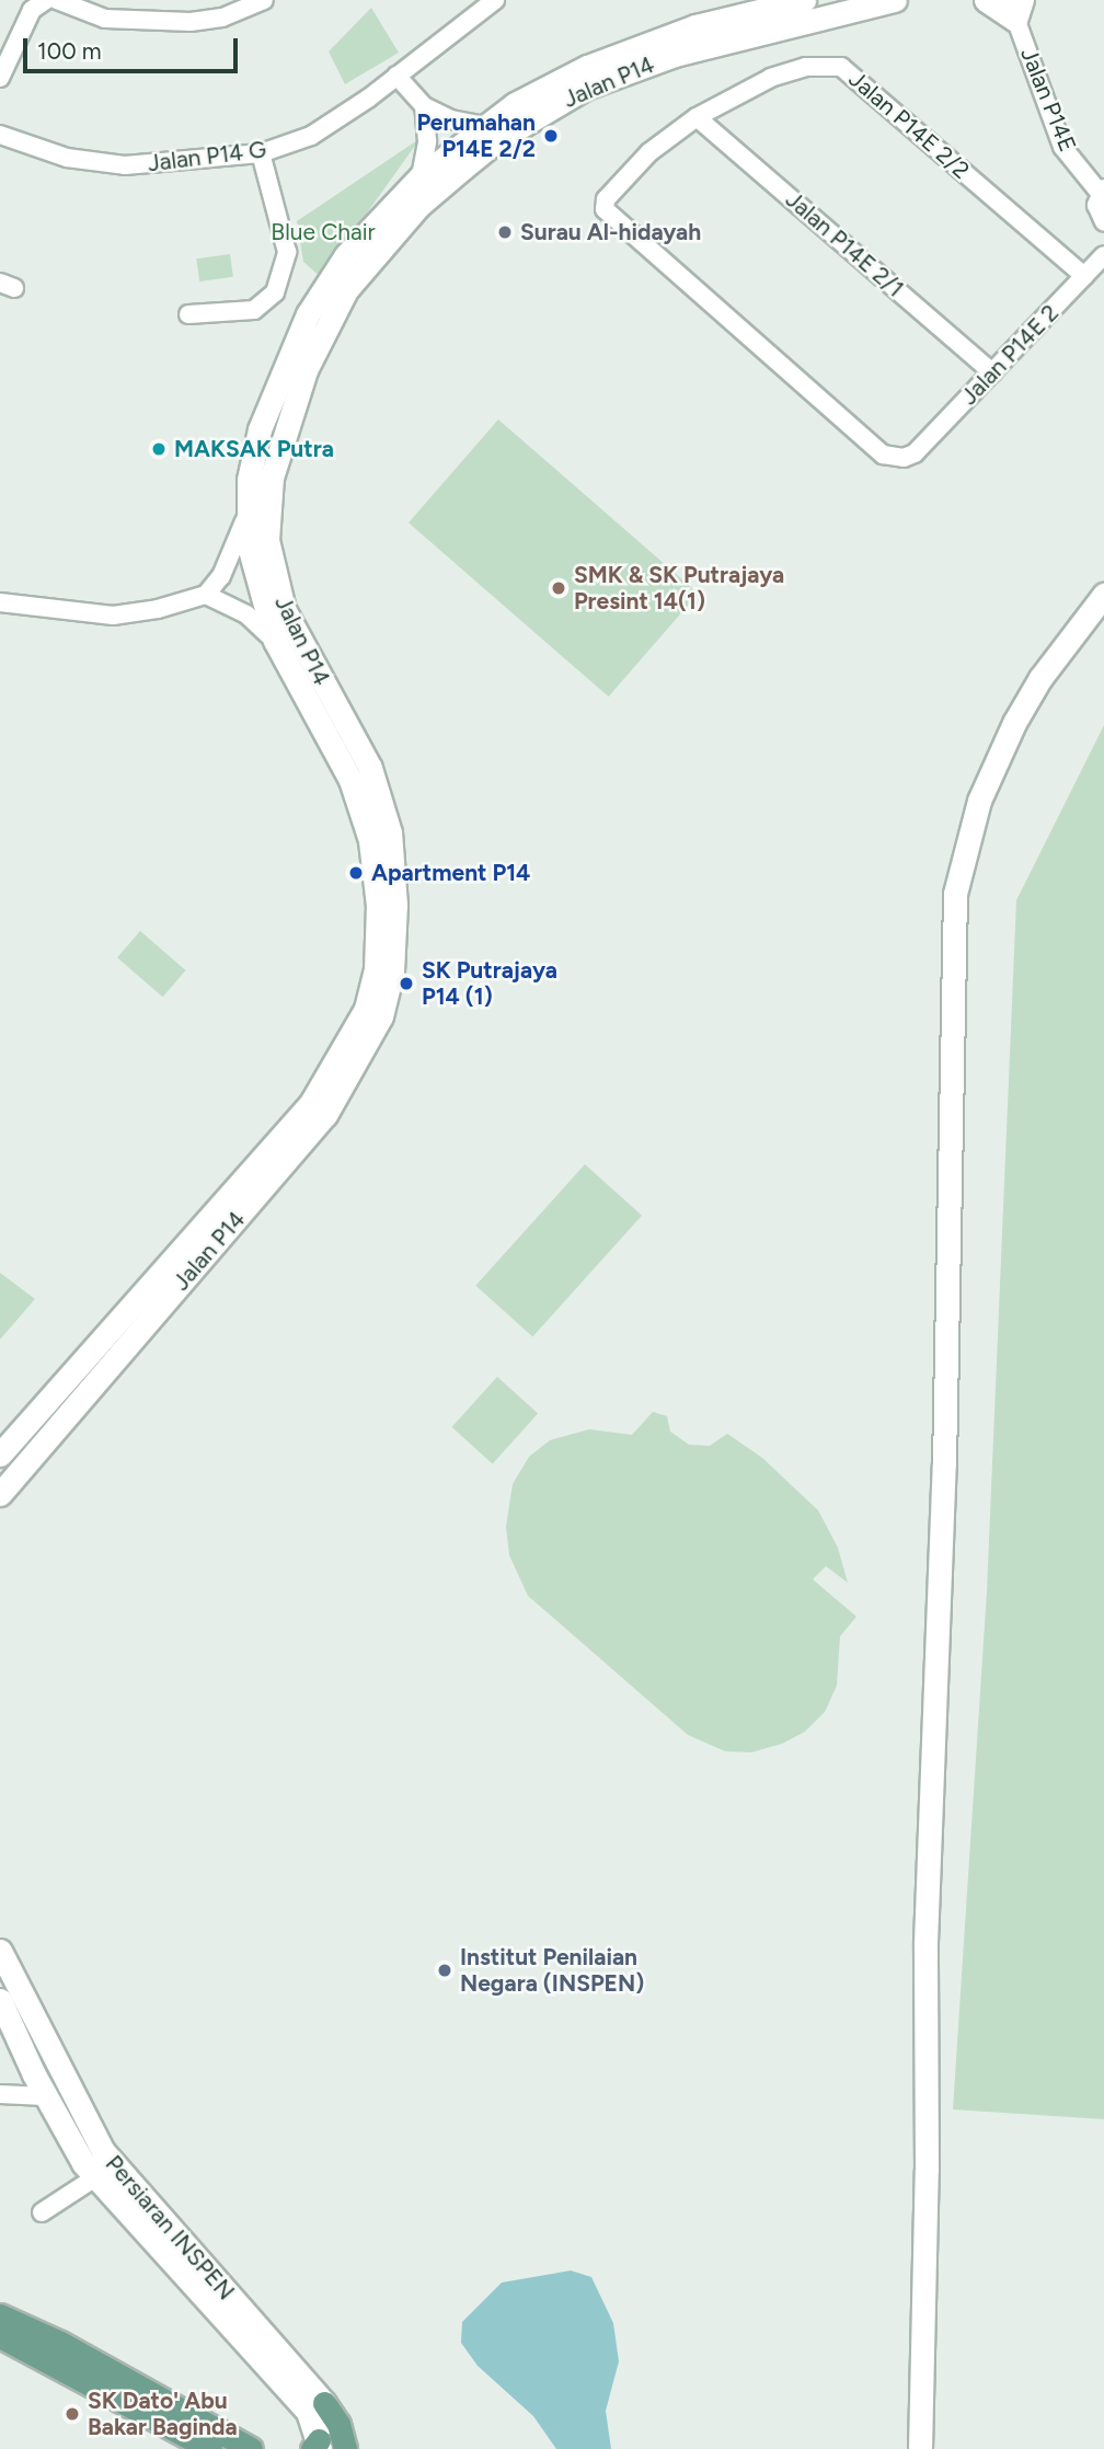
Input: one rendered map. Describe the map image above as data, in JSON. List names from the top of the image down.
{
  "streets": {
    "main road": ["Jalan P14", "Persiaran INSPEN"],
    "street": [
      "Jalan P14E",
      "Jalan P14E 2/2",
      "Jalan P14 G",
      "Jalan P14E 2/1",
      "Jalan P14E 2"
    ]
  },
  "crossings": [
    ["Jalan P14E 2/2", "Jalan P14E 2/1"],
    ["Jalan P14E 2/2", "Jalan P14E 2"],
    ["Jalan P14E 2/1", "Jalan P14E 2"]
  ],
  "parks": ["Blue Chair"],
  "places": [
    "Perumahan P14E 2/2",
    "Surau Al-hidayah",
    "MAKSAK Putra",
    "SMK & SK Putrajaya Presint 14(1)",
    "Apartment P14",
    "SK Putrajaya P14 (1)",
    "Institut Penilaian Negara (INSPEN)",
    "SK Dato' Abu Bakar Baginda"
  ],
  "scale_bar": "100 m"
}
